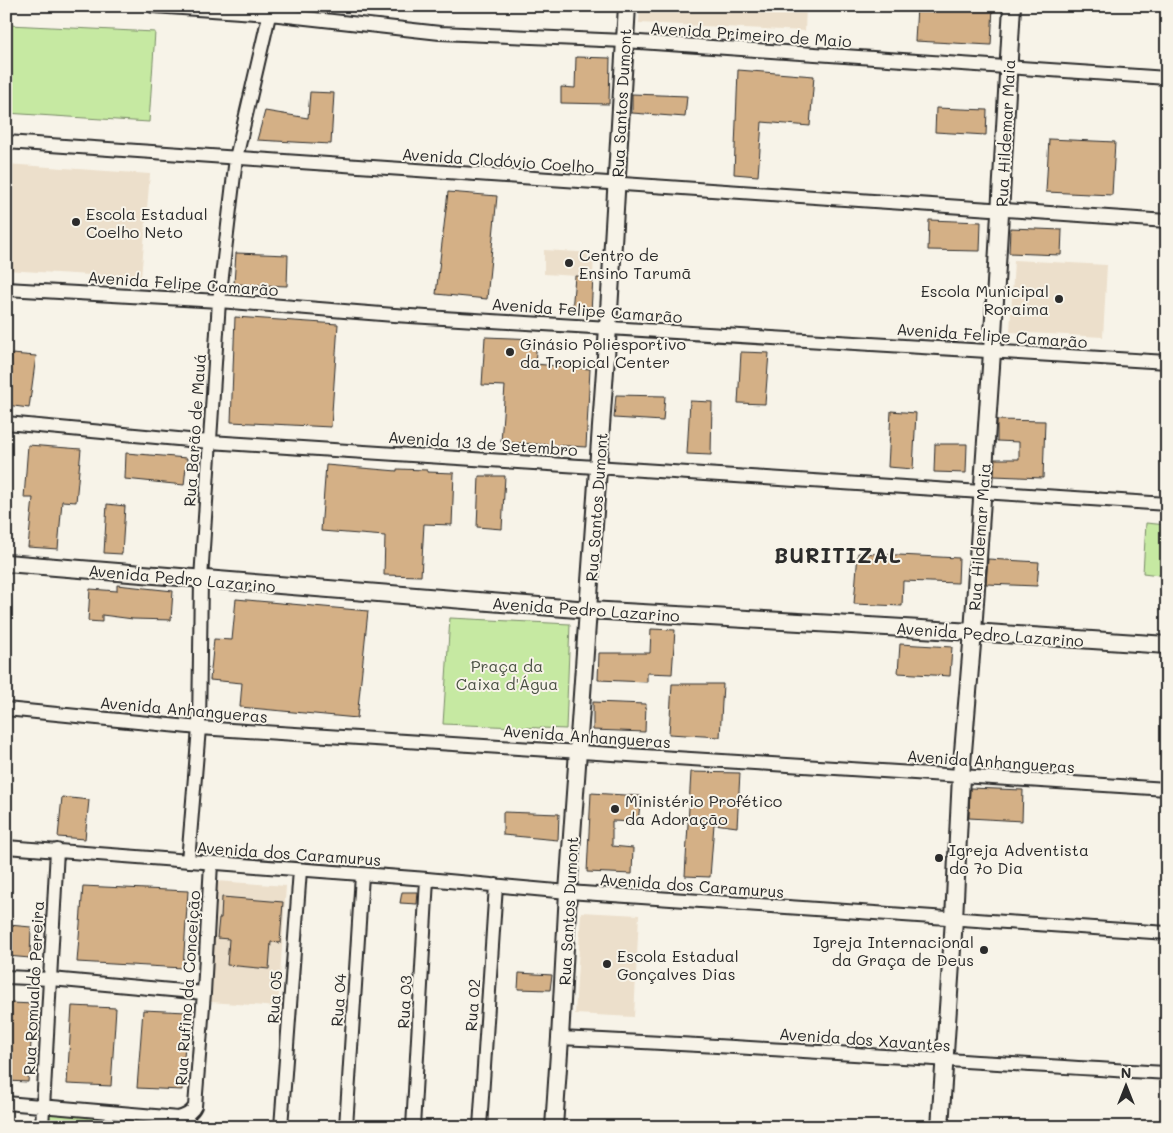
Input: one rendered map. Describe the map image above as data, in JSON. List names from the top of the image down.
{
  "streets": {
    "main road": ["Rua Santos Dumont", "Rua Hildemar Maia", "Avenida Pedro Lazarino"],
    "street": [
      "Avenida Primeiro de Maio",
      "Avenida Clodóvio Coelho",
      "Avenida Felipe Camarão",
      "Rua Barão de Mauá",
      "Avenida 13 de Setembro",
      "Avenida Anhangueras",
      "Avenida dos Caramurus",
      "Rua Romualdo Pereira",
      "Rua Rufino da Conceição",
      "Rua 05",
      "Rua 04",
      "Rua 03",
      "Rua 02",
      "Avenida dos Xavantes"
    ]
  },
  "crossings": [
    ["Avenida Primeiro de Maio", "Rua Santos Dumont"],
    ["Avenida Primeiro de Maio", "Rua Hildemar Maia"],
    ["Avenida Primeiro de Maio", "Rua Barão de Mauá"],
    ["Rua Santos Dumont", "Avenida Clodóvio Coelho"],
    ["Rua Santos Dumont", "Avenida Felipe Camarão"],
    ["Rua Santos Dumont", "Avenida 13 de Setembro"],
    ["Rua Santos Dumont", "Avenida Pedro Lazarino"],
    ["Rua Santos Dumont", "Avenida Anhangueras"],
    ["Rua Santos Dumont", "Avenida dos Caramurus"],
    ["Rua Santos Dumont", "Avenida dos Xavantes"],
    ["Rua Hildemar Maia", "Avenida Clodóvio Coelho"],
    ["Rua Hildemar Maia", "Avenida Felipe Camarão"],
    ["Rua Hildemar Maia", "Avenida 13 de Setembro"],
    ["Rua Hildemar Maia", "Avenida Pedro Lazarino"],
    ["Rua Hildemar Maia", "Avenida Anhangueras"],
    ["Rua Hildemar Maia", "Avenida dos Caramurus"],
    ["Rua Hildemar Maia", "Avenida dos Xavantes"],
    ["Avenida Clodóvio Coelho", "Rua Barão de Mauá"],
    ["Avenida Felipe Camarão", "Rua Barão de Mauá"],
    ["Rua Barão de Mauá", "Avenida 13 de Setembro"],
    ["Rua Barão de Mauá", "Avenida Pedro Lazarino"],
    ["Rua Barão de Mauá", "Avenida Anhangueras"],
    ["Rua Barão de Mauá", "Avenida dos Caramurus"],
    ["Avenida dos Caramurus", "Rua Romualdo Pereira"],
    ["Avenida dos Caramurus", "Rua Rufino da Conceição"],
    ["Avenida dos Caramurus", "Rua 05"],
    ["Avenida dos Caramurus", "Rua 04"],
    ["Avenida dos Caramurus", "Rua 03"],
    ["Avenida dos Caramurus", "Rua 02"]
  ],
  "districts": ["BURITIZAL"],
  "parks": ["Praça da Caixa d'Água"],
  "places": [
    "Escola Estadual Coelho Neto",
    "Centro de Ensino Tarumã",
    "Escola Municipal Roraima",
    "Ginásio Poliesportivo da Tropical Center",
    "Ministério Profético da Adoração",
    "Igreja Adventista do 7o Dia",
    "Igreja Internacional da Graça de Deus",
    "Escola Estadual Gonçalves Dias"
  ],
  "north": "top"
}
